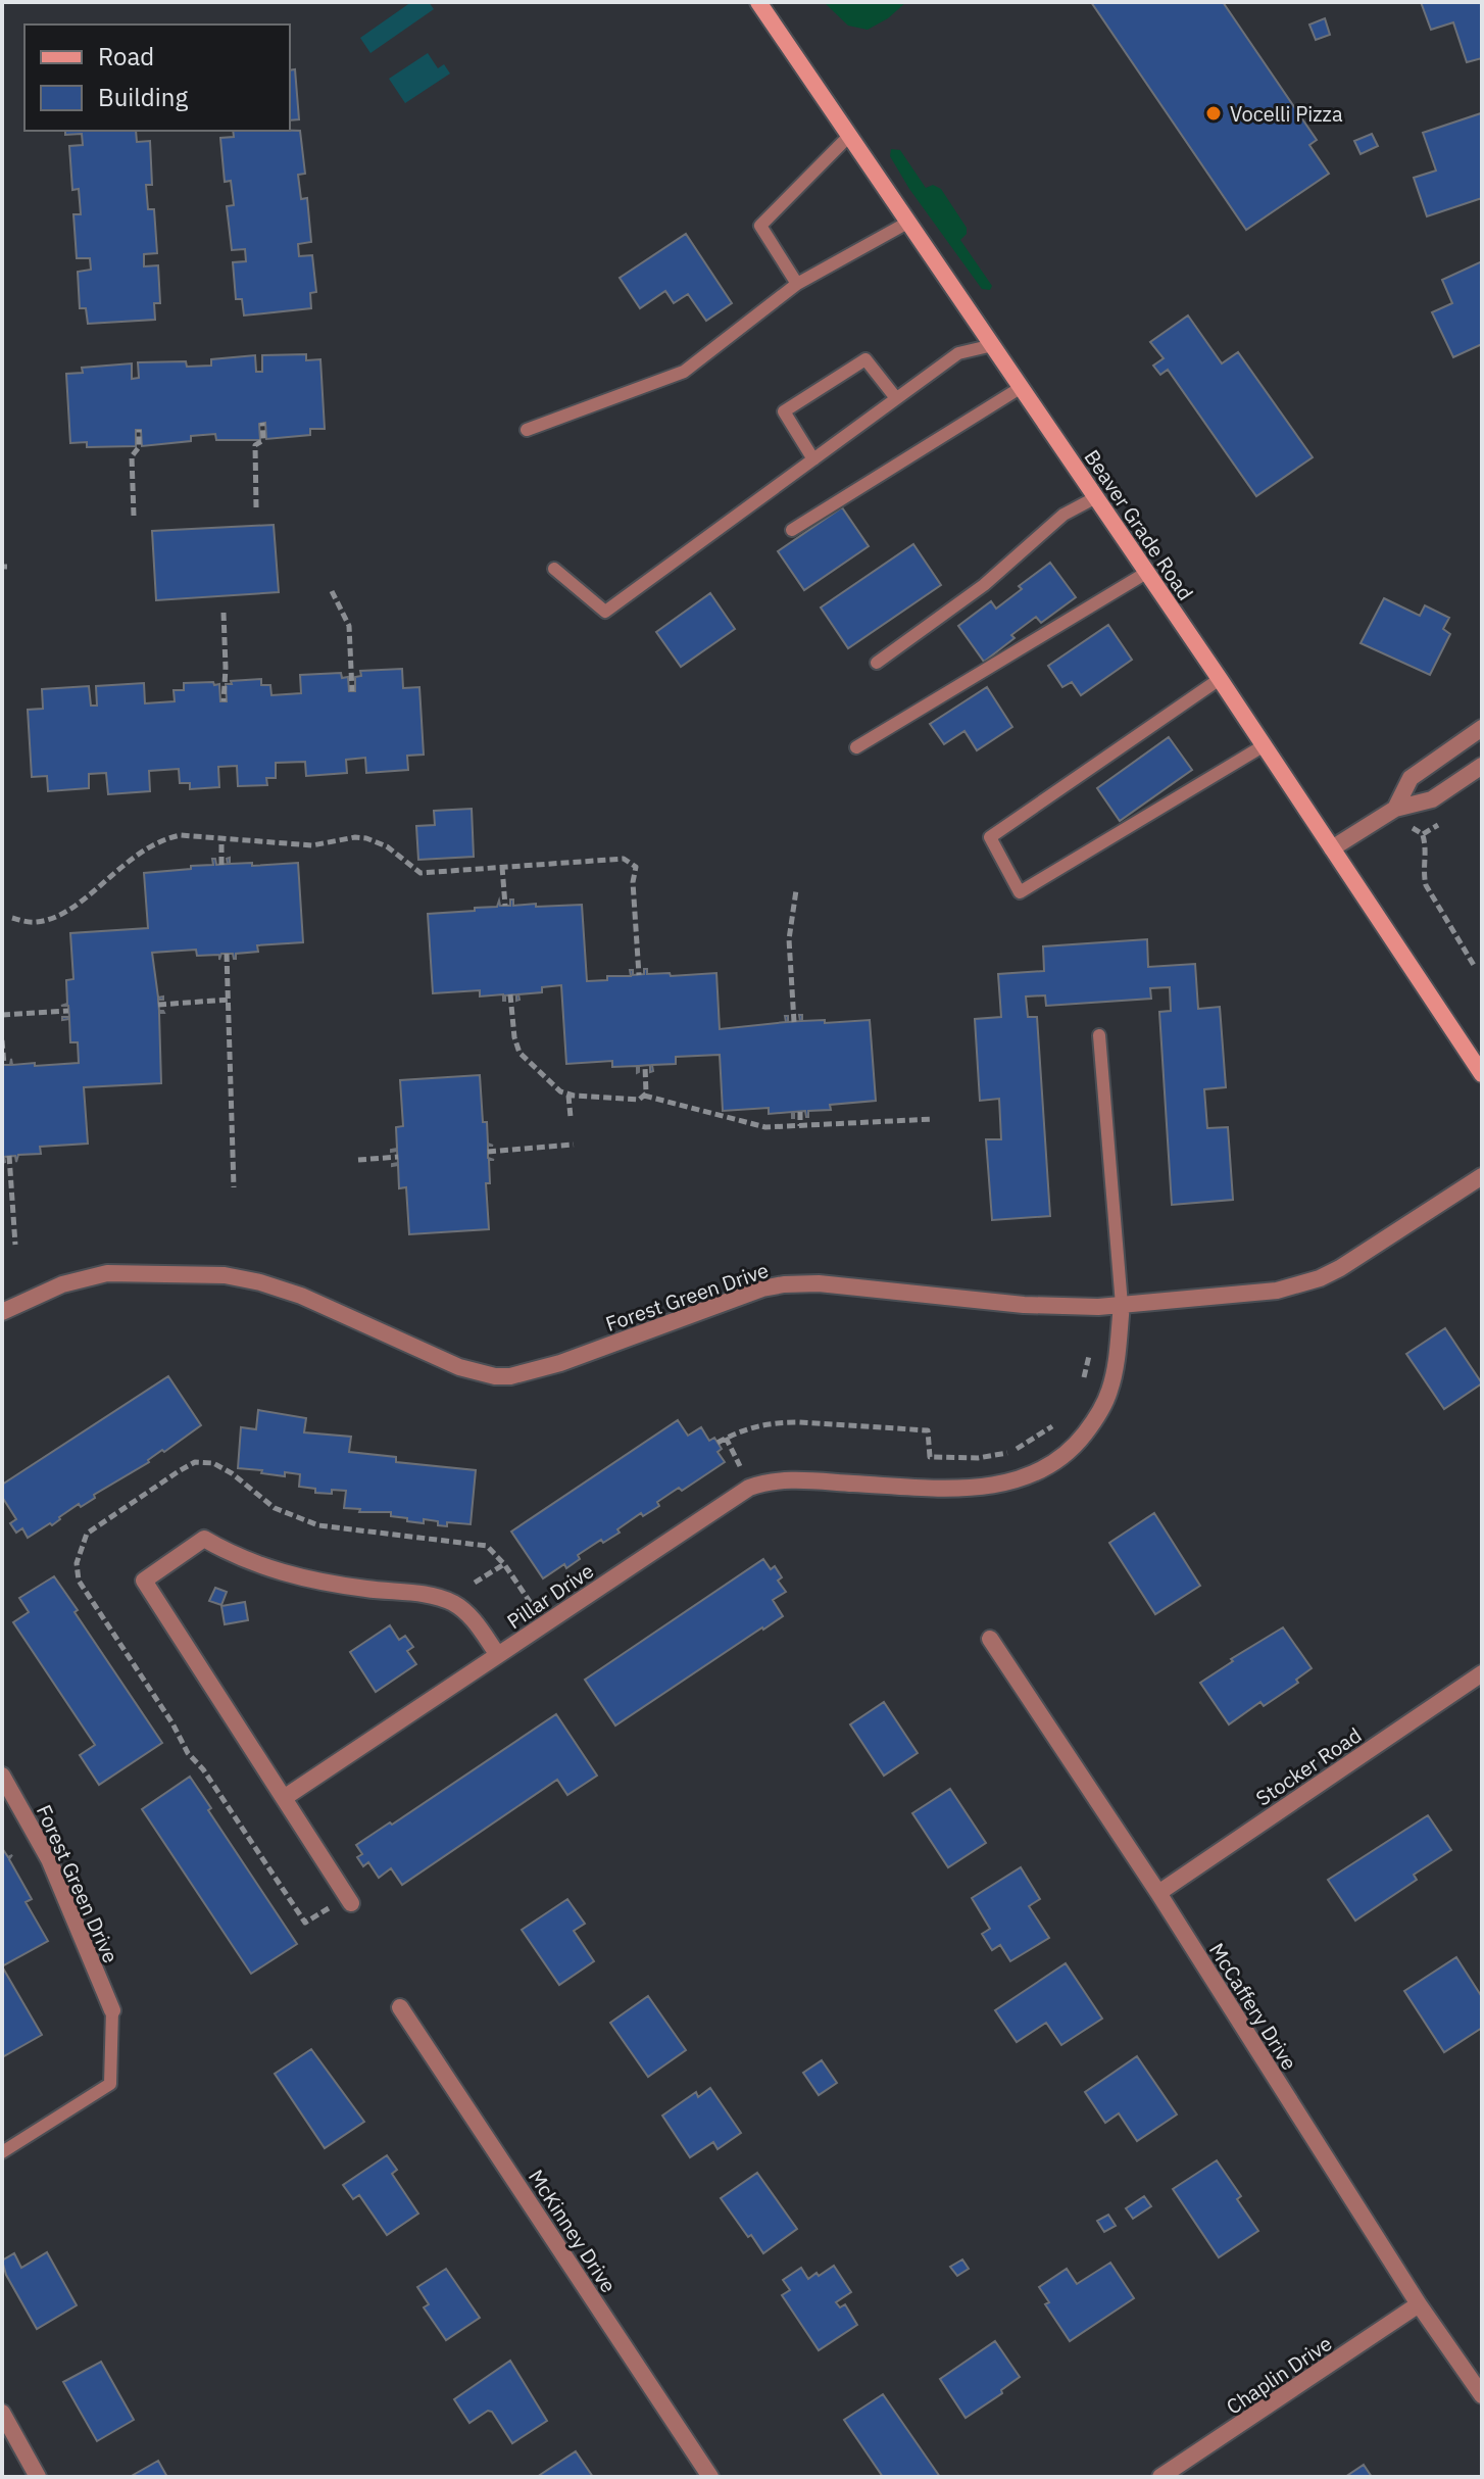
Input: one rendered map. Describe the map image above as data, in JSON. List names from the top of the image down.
{
  "streets": {
    "main road": ["Beaver Grade Road"],
    "street": [
      "Forest Green Drive",
      "Pillar Drive",
      "Stocker Road",
      "McCaffery Drive",
      "McKinney Drive",
      "Chaplin Drive"
    ]
  },
  "crossings": [
    ["Forest Green Drive", "Pillar Drive"],
    ["Stocker Road", "McCaffery Drive"],
    ["McCaffery Drive", "Chaplin Drive"]
  ],
  "places": ["Vocelli Pizza"],
  "legend": ["Road", "Building"]
}
